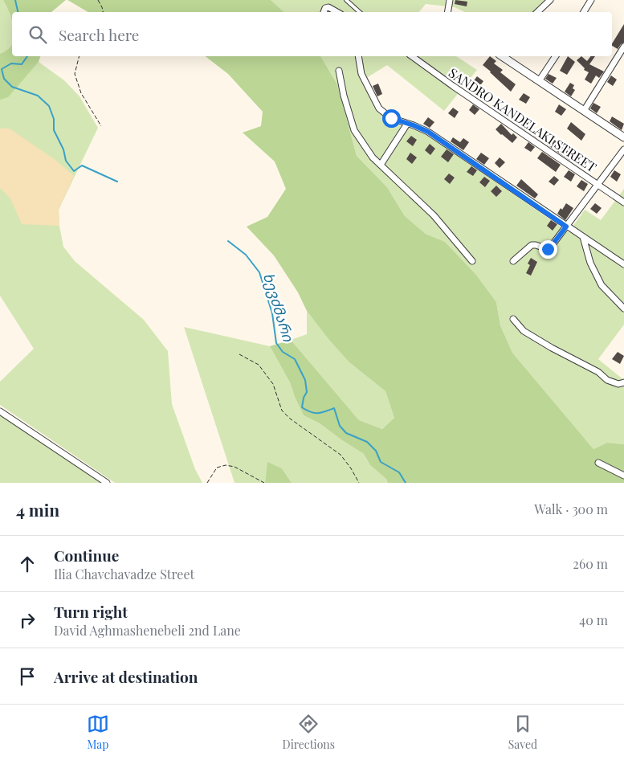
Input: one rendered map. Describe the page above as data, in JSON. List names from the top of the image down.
{
  "streets": {
    "street": ["SANDRO KANDELAKI STREET"]
  },
  "water": ["ხევძმარი"],
  "page": {
    "search": "Search here",
    "heading": ["4 min", "Walk · 300 m"],
    "list": [
      ["Continue", "Ilia Chavchavadze Street", "260 m"],
      ["Turn right", "David Aghmashenebeli 2nd Lane", "40 m"],
      "Arrive at destination"
    ],
    "nav": ["Map", "Directions", "Saved"]
  }
}
